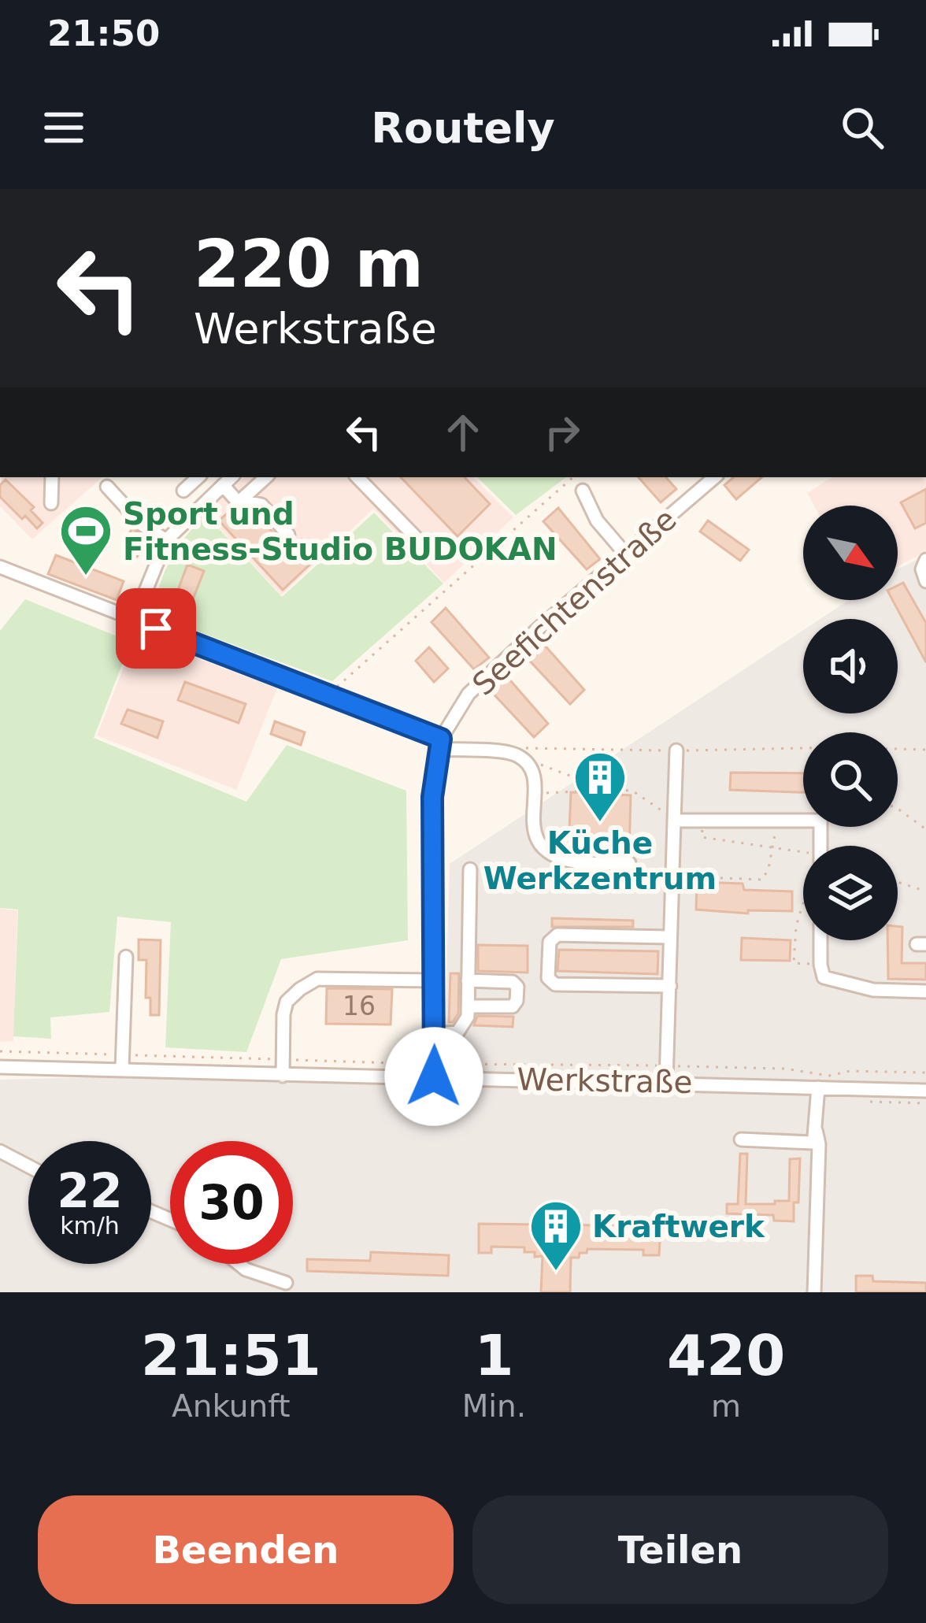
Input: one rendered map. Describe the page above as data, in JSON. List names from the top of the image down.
{
  "streets": {
    "street": ["Seefichtenstraße", "Werkstraße"]
  },
  "crossings": [
    ["Seefichtenstraße", "Werkstraße"]
  ],
  "places": {
    "sports": ["Sport und Fitness-Studio BUDOKAN"],
    "building": ["Küche Werkzentrum", "Kraftwerk"]
  },
  "house_numbers": ["16"],
  "north": "bottom right",
  "page": {
    "status": "21:50",
    "header": "Routely",
    "turn": ["220 m", "Werkstraße"],
    "speed": "22 km/h",
    "limit": "30",
    "eta": [
      "21:51",
      "Ankunft",
      "1",
      "Min.",
      "420",
      "m"
    ],
    "buttons": ["Beenden", "Teilen"]
  }
}
